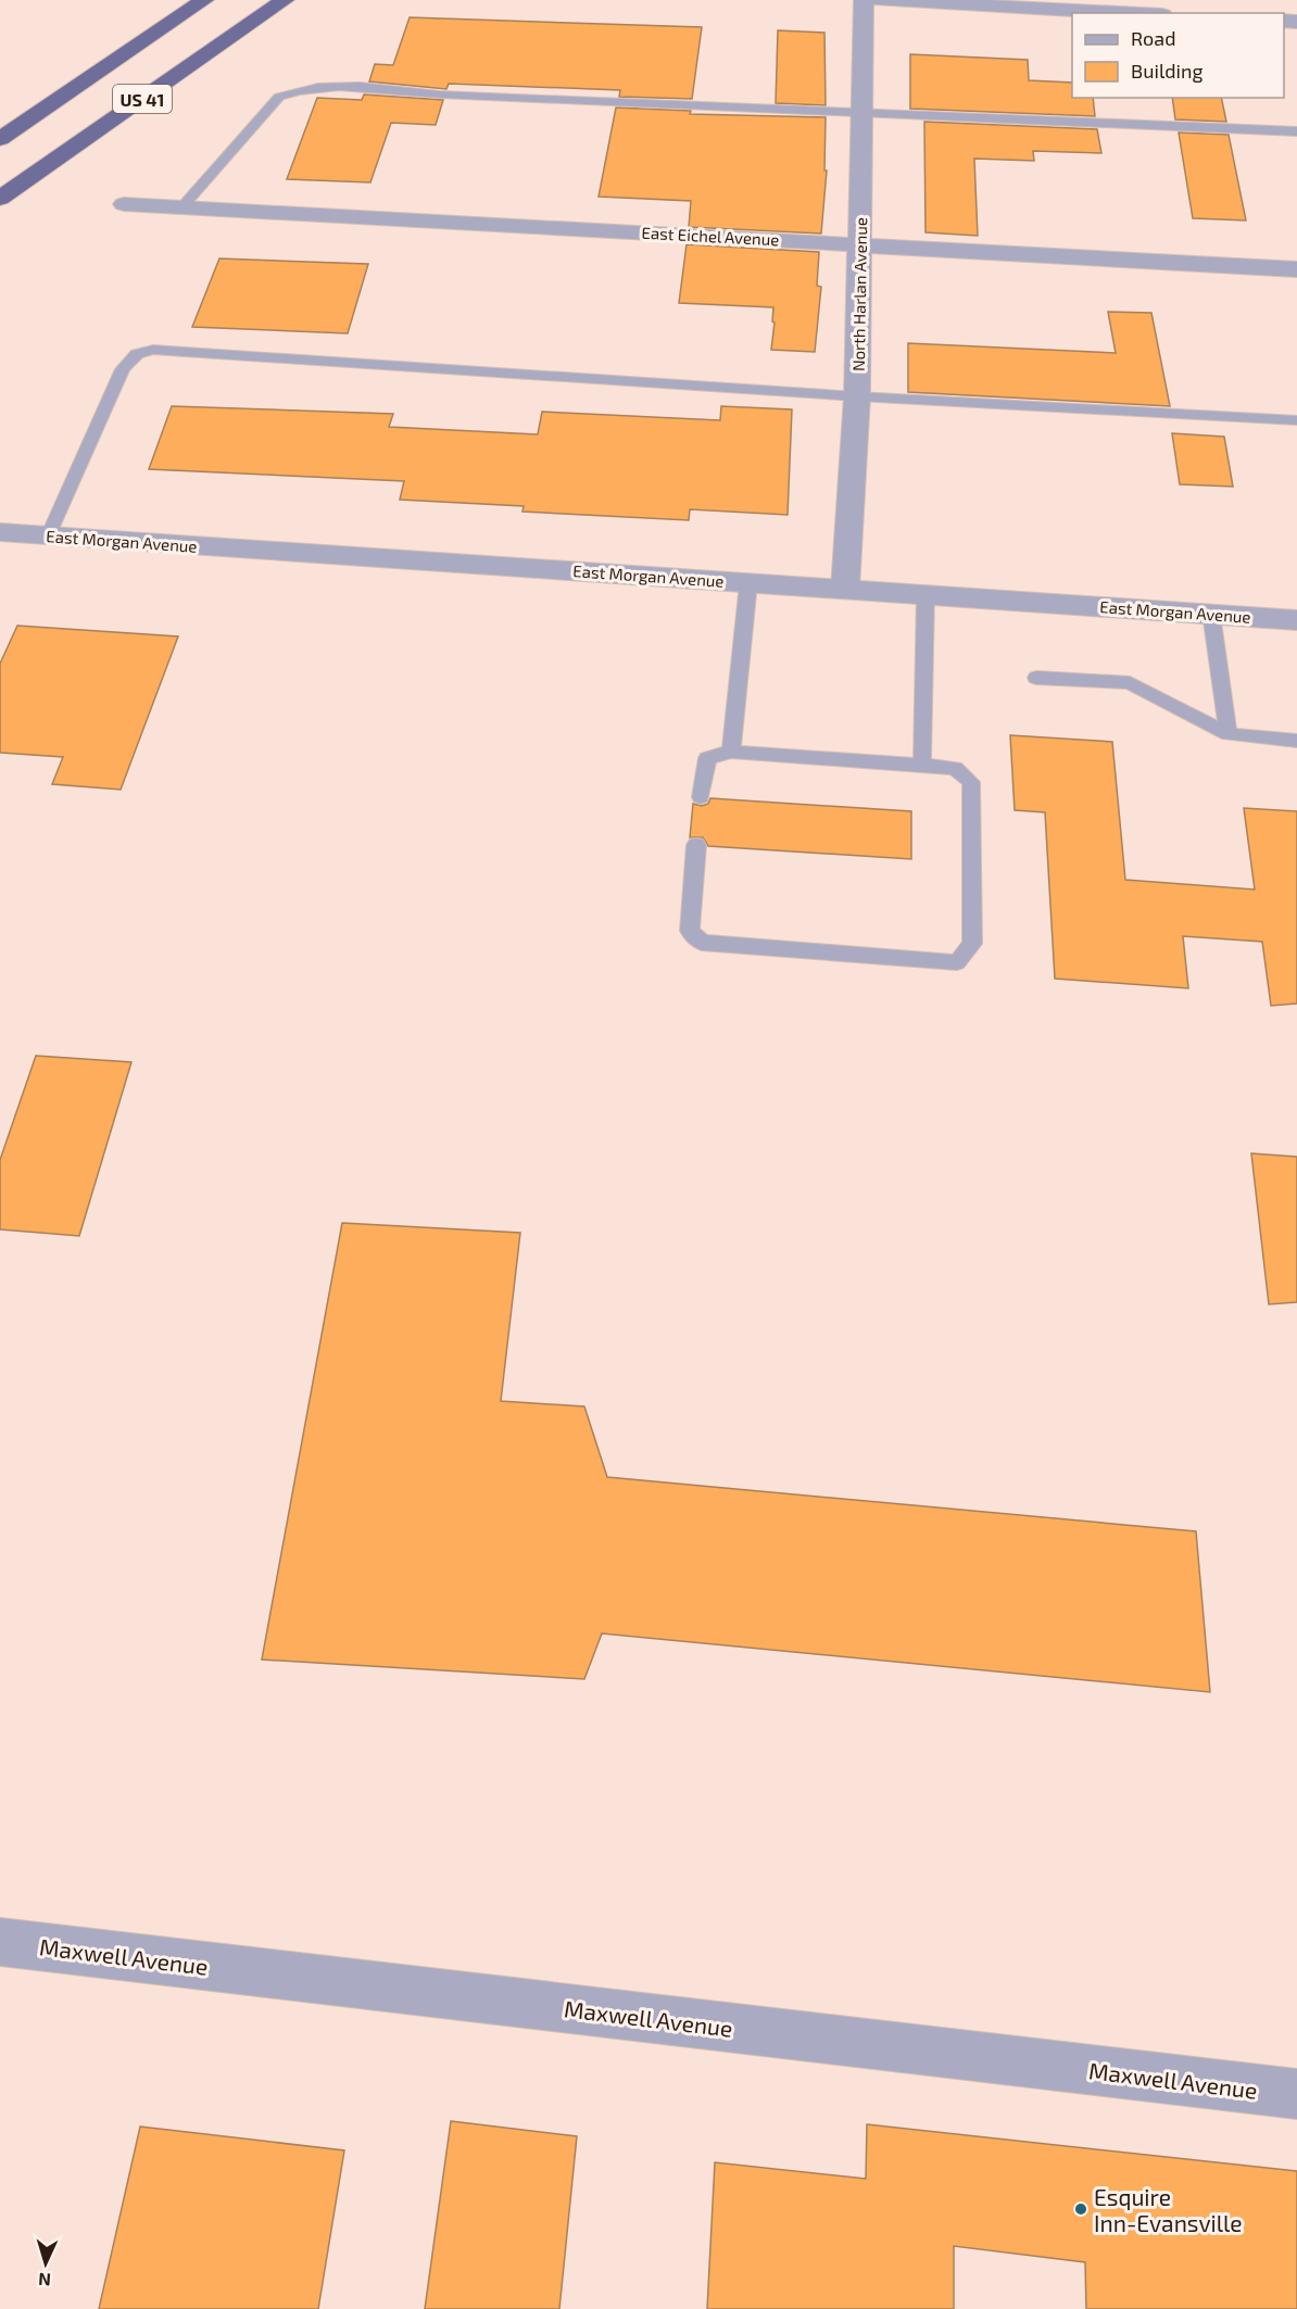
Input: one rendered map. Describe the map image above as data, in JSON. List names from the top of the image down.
{
  "streets": {
    "highway": ["US 41"],
    "street": [
      "East Eichel Avenue",
      "North Harlan Avenue",
      "East Morgan Avenue",
      "Maxwell Avenue"
    ]
  },
  "crossings": [
    ["East Eichel Avenue", "North Harlan Avenue"],
    ["North Harlan Avenue", "East Morgan Avenue"]
  ],
  "places": ["Esquire Inn-Evansville"],
  "legend": ["Road", "Building"],
  "north": "bottom"
}
